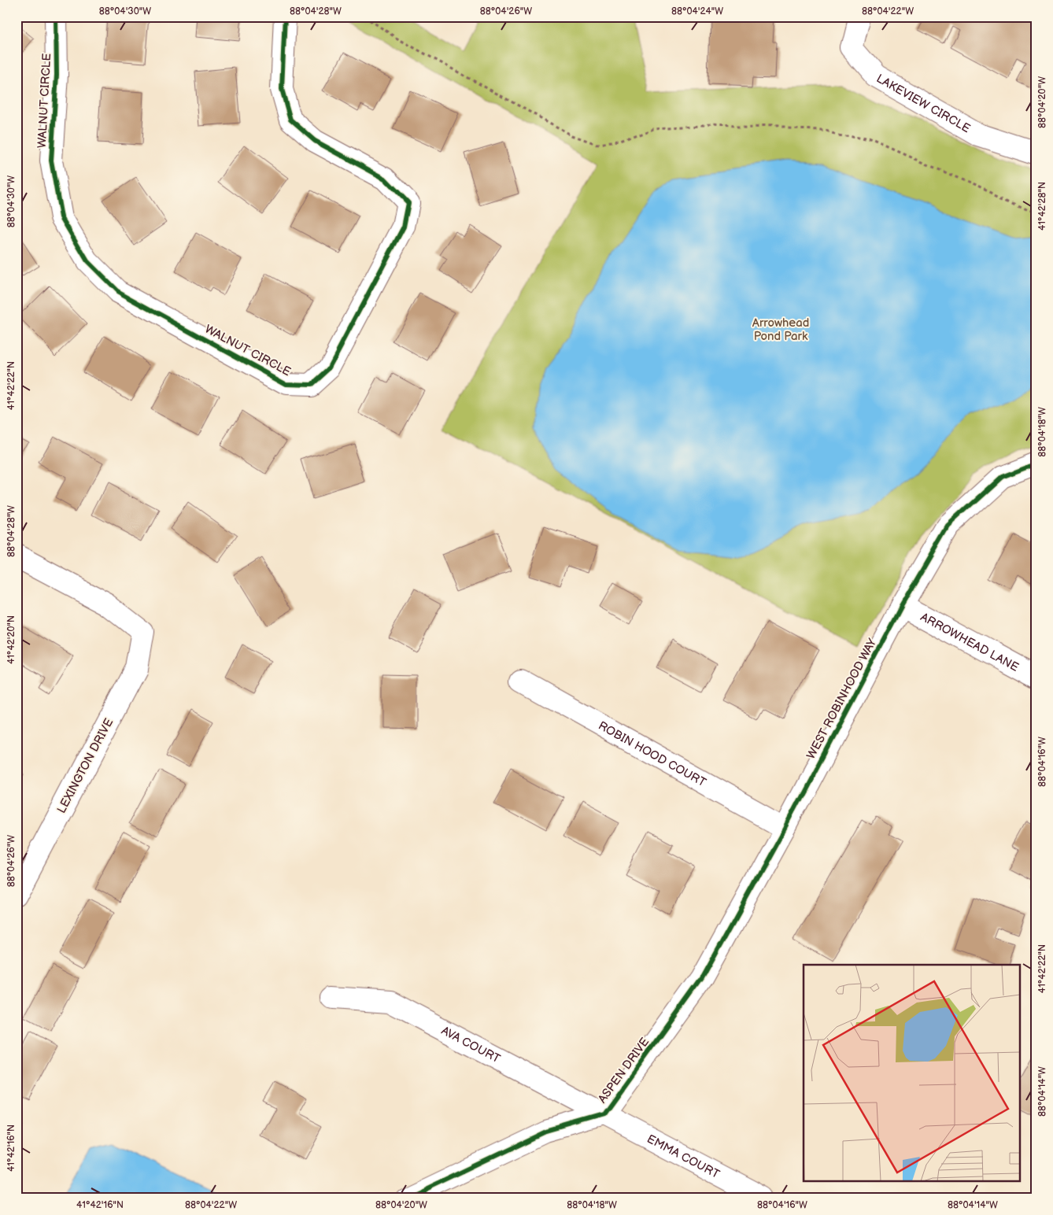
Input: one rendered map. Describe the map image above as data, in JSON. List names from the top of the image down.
{
  "streets": {
    "street": [
      "WALNUT CIRCLE",
      "LAKEVIEW CIRCLE",
      "ARROWHEAD LANE",
      "WEST ROBINHOOD WAY",
      "ROBIN HOOD COURT",
      "LEXINGTON DRIVE",
      "AVA COURT",
      "ASPEN DRIVE",
      "EMMA COURT"
    ]
  },
  "crossings": [
    ["ARROWHEAD LANE", "WEST ROBINHOOD WAY"],
    ["WEST ROBINHOOD WAY", "ROBIN HOOD COURT"],
    ["WEST ROBINHOOD WAY", "ASPEN DRIVE"],
    ["AVA COURT", "ASPEN DRIVE"],
    ["AVA COURT", "EMMA COURT"],
    ["ASPEN DRIVE", "EMMA COURT"]
  ],
  "parks": ["Arrowhead Pond Park"],
  "coordinates": [
    "88°04'30\"W",
    "88°04'28\"W",
    "88°04'26\"W",
    "88°04'24\"W",
    "88°04'22\"W",
    "88°04'20\"W",
    "41°42'28\"N",
    "41°42'22\"N",
    "88°04'18\"W",
    "41°42'20\"N",
    "88°04'16\"W",
    "88°04'14\"W",
    "41°42'16\"N"
  ]
}
